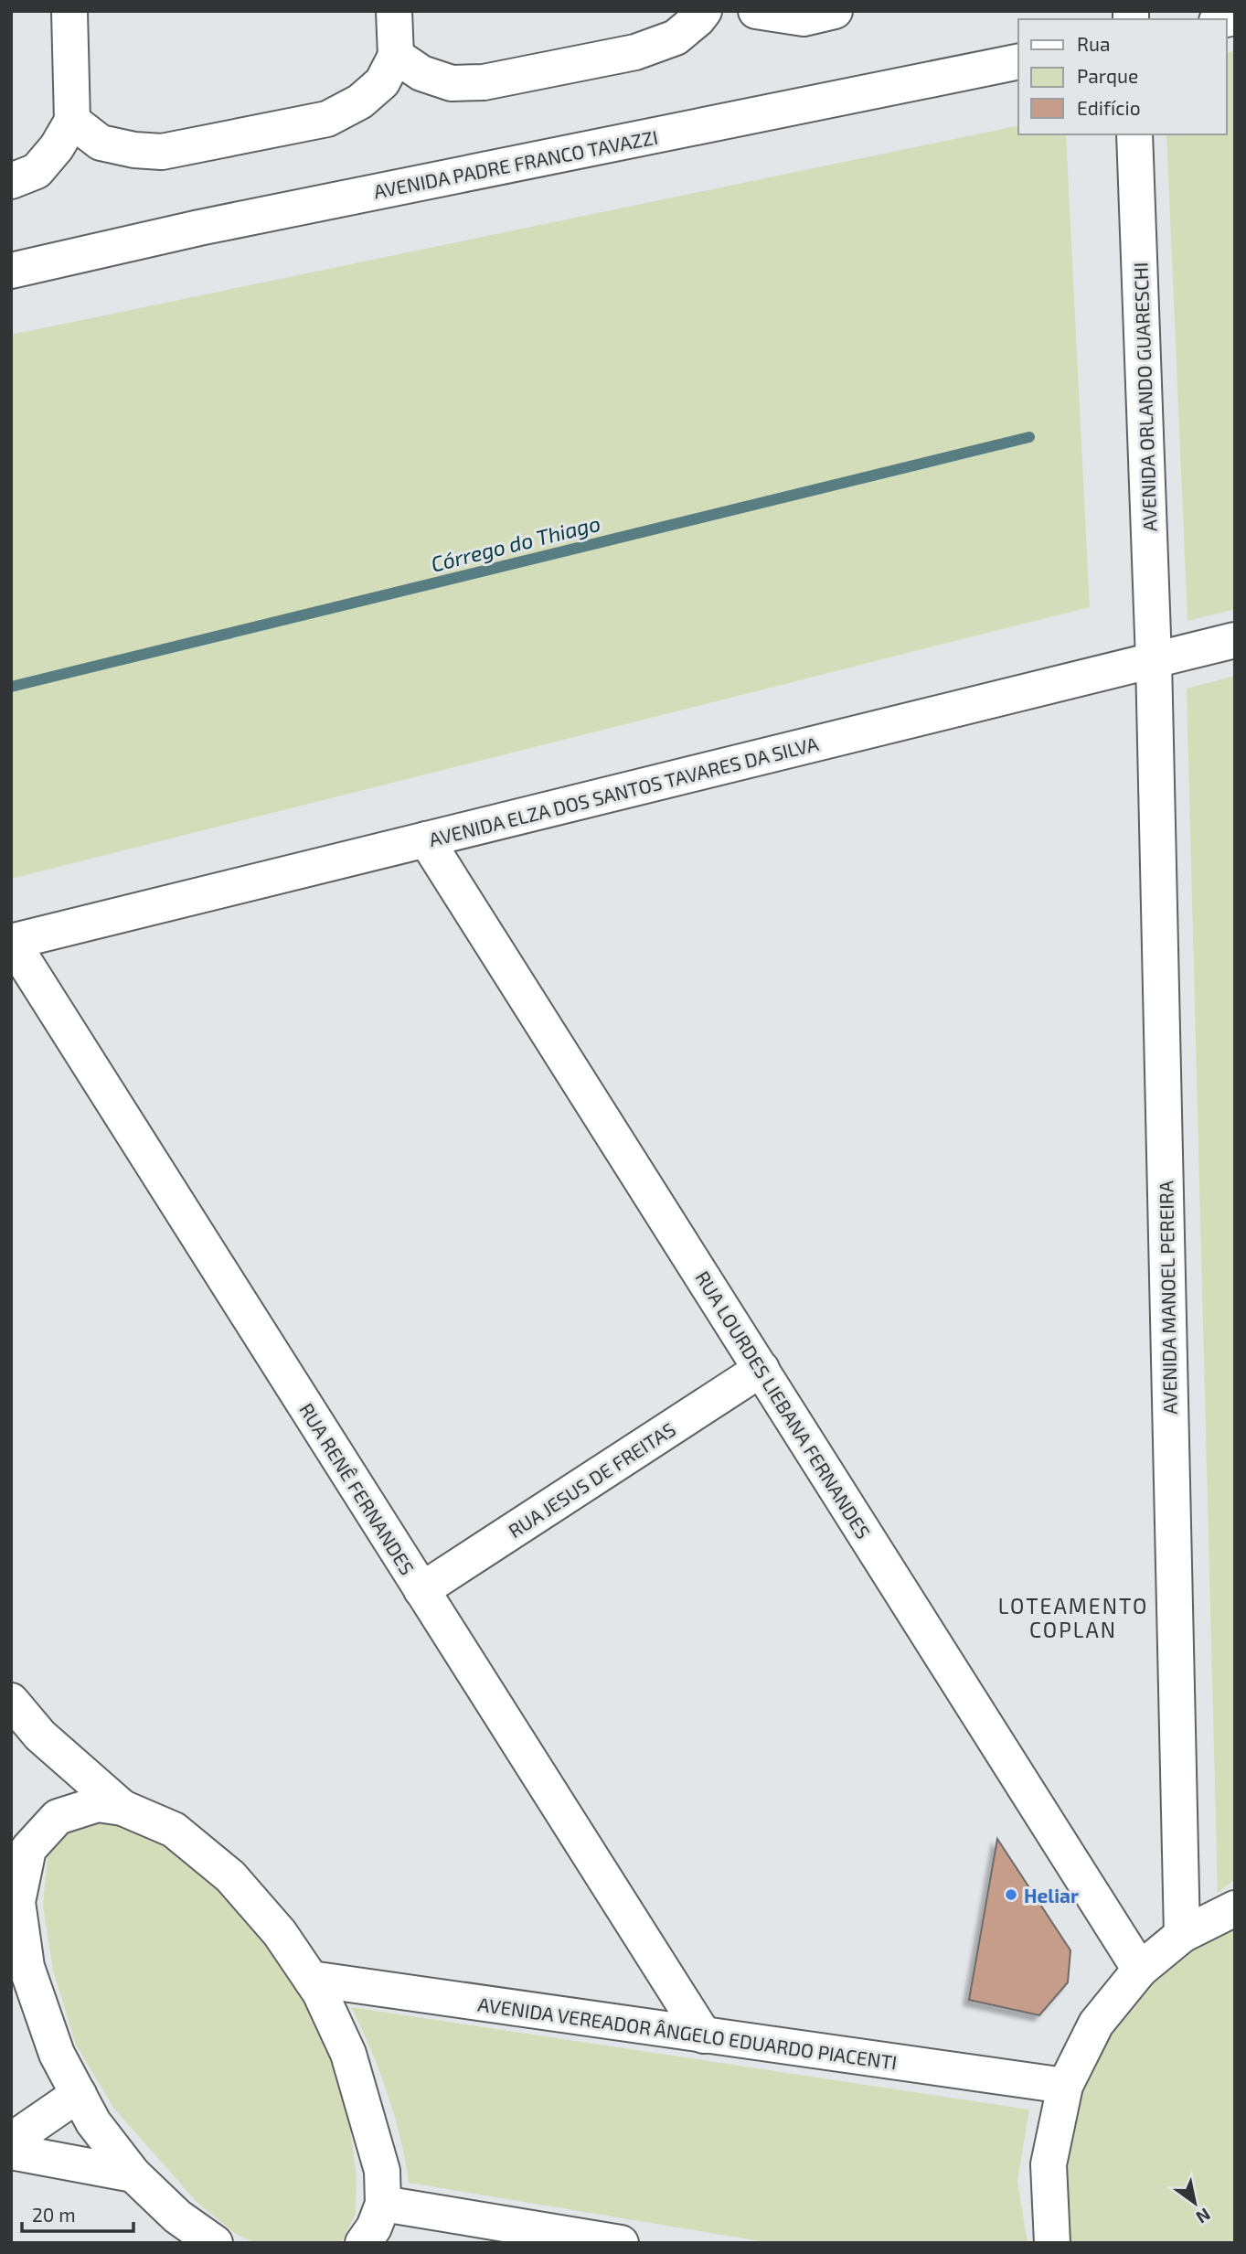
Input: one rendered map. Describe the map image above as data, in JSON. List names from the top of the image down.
{
  "streets": {
    "street": [
      "AVENIDA PADRE FRANCO TAVAZZI",
      "AVENIDA ORLANDO GUARESCHI",
      "AVENIDA ELZA DOS SANTOS TAVARES DA SILVA",
      "AVENIDA MANOEL PEREIRA",
      "RUA LOURDES LIEBANA FERNANDES",
      "RUA JESUS DE FREITAS",
      "RUA RENÊ FERNANDES",
      "AVENIDA VEREADOR ÂNGELO EDUARDO PIACENTI"
    ]
  },
  "crossings": [
    ["AVENIDA ORLANDO GUARESCHI", "AVENIDA ELZA DOS SANTOS TAVARES DA SILVA"],
    ["AVENIDA ORLANDO GUARESCHI", "AVENIDA MANOEL PEREIRA"],
    ["AVENIDA ELZA DOS SANTOS TAVARES DA SILVA", "AVENIDA MANOEL PEREIRA"],
    ["AVENIDA ELZA DOS SANTOS TAVARES DA SILVA", "RUA LOURDES LIEBANA FERNANDES"],
    ["AVENIDA ELZA DOS SANTOS TAVARES DA SILVA", "RUA RENÊ FERNANDES"],
    ["RUA LOURDES LIEBANA FERNANDES", "RUA JESUS DE FREITAS"],
    ["RUA JESUS DE FREITAS", "RUA RENÊ FERNANDES"],
    ["RUA RENÊ FERNANDES", "AVENIDA VEREADOR ÂNGELO EDUARDO PIACENTI"]
  ],
  "districts": ["LOTEAMENTO COPLAN"],
  "water": ["Córrego do Thiago"],
  "places": ["Heliar"],
  "legend": ["Rua", "Parque", "Edifício"],
  "scale_bar": "20 m",
  "north": "bottom right"
}
